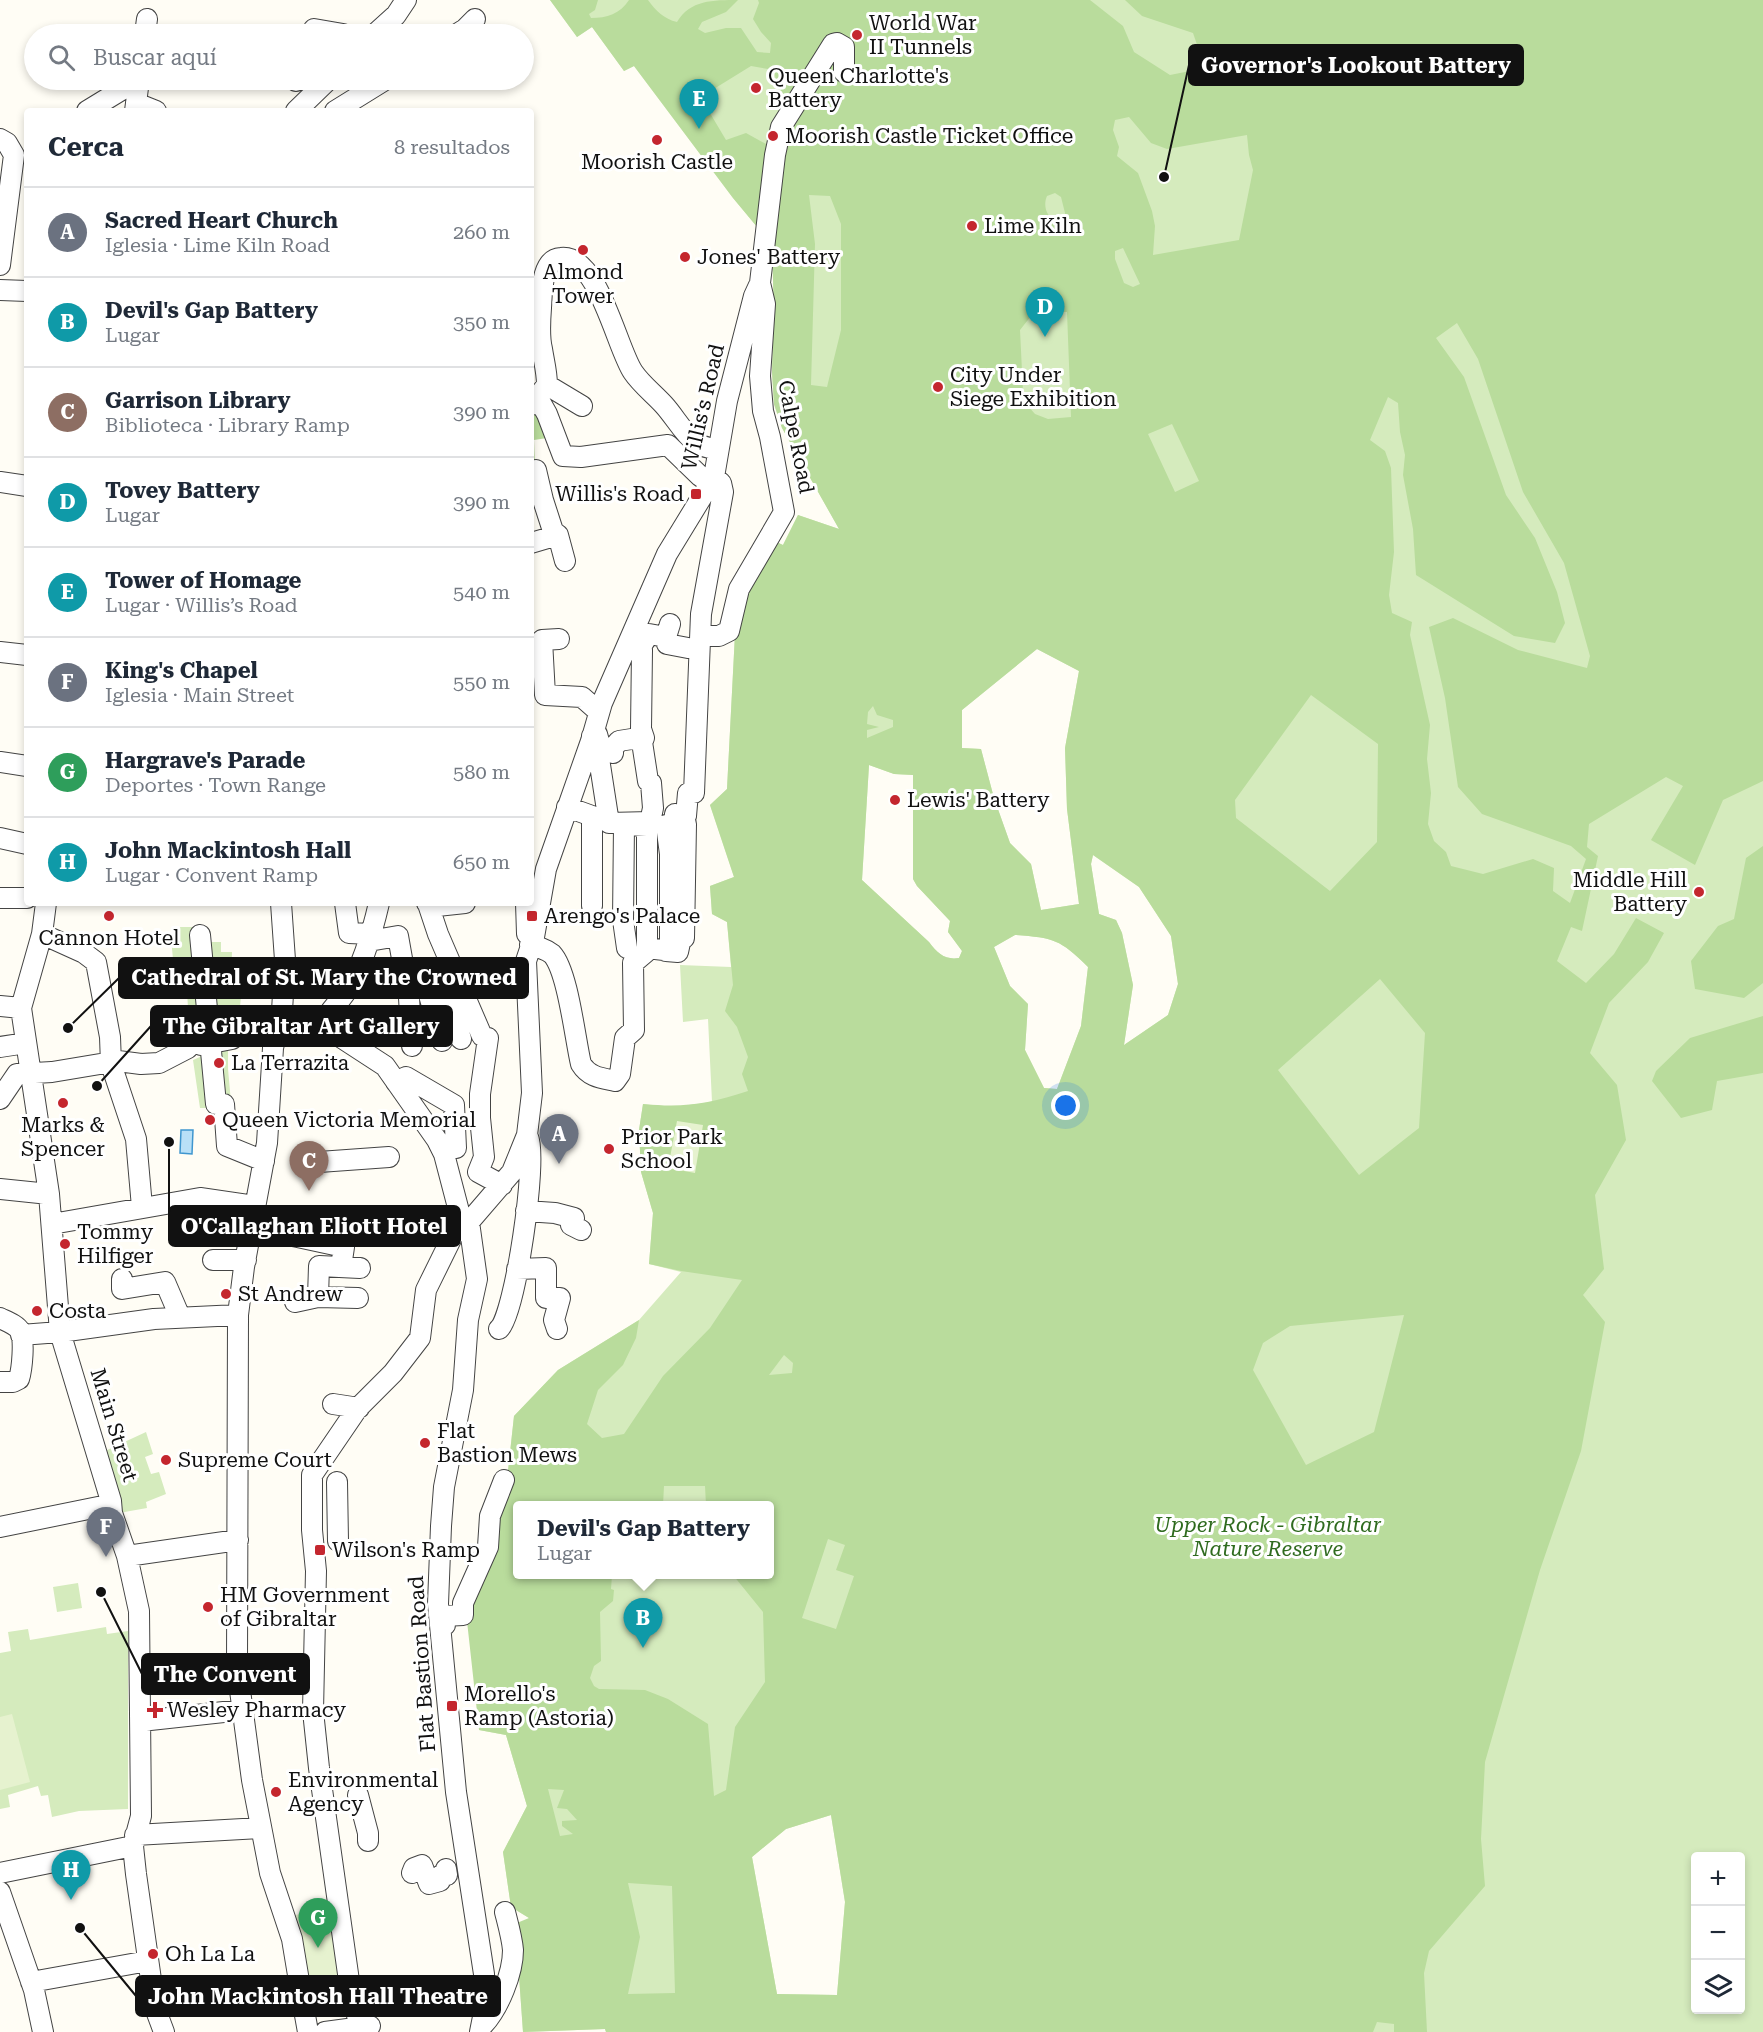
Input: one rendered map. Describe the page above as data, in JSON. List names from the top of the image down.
{
  "streets": {
    "street": [
      "Willis’s Road",
      "Calpe Road",
      "Main Street",
      "Flat Bastion Road"
    ]
  },
  "crossings": [
    ["Willis’s Road", "Calpe Road"]
  ],
  "parks": ["Upper Rock - Gibraltar Nature Reserve"],
  "places": {
    "other": [
      "World War II Tunnels",
      "Queen Charlotte's Battery",
      "Moorish Castle Ticket Office",
      "Moorish Castle",
      "Governor's Lookout Battery",
      "Lime Kiln",
      "Almond Tower",
      "Jones' Battery",
      "City Under Siege Exhibition",
      "Lewis' Battery",
      "Middle Hill Battery",
      "Cannon Hotel",
      "Cathedral of St. Mary the Crowned",
      "La Terrazita",
      "The Gibraltar Art Gallery",
      "Marks & Spencer",
      "Queen Victoria Memorial",
      "O'Callaghan Eliott Hotel",
      "Prior Park School",
      "Tommy Hilfiger",
      "St Andrew",
      "Costa",
      "Flat Bastion Mews",
      "Supreme Court",
      "The Convent",
      "HM Government of Gibraltar",
      "Environmental Agency",
      "John Mackintosh Hall Theatre",
      "Oh La La"
    ],
    "transit": [
      "Willis's Road",
      "Arengo's Palace",
      "Wilson's Ramp",
      "Morello's Ramp (Astoria)"
    ],
    "health": ["Wesley Pharmacy"]
  },
  "page": {
    "search": "Buscar aquí",
    "pins": [
      "E",
      "D",
      "A",
      "C",
      "F",
      "B",
      "H",
      "G"
    ],
    "heading": ["Cerca", "8 resultados"],
    "list": [
      {
        "mark": "A",
        "name": "Sacred Heart Church",
        "note": "Iglesia · Lime Kiln Road",
        "value": "260 m"
      },
      {
        "mark": "B",
        "name": "Devil's Gap Battery",
        "note": "Lugar",
        "value": "350 m"
      },
      {
        "mark": "C",
        "name": "Garrison Library",
        "note": "Biblioteca · Library Ramp",
        "value": "390 m"
      },
      {
        "mark": "D",
        "name": "Tovey Battery",
        "note": "Lugar",
        "value": "390 m"
      },
      {
        "mark": "E",
        "name": "Tower of Homage",
        "note": "Lugar · Willis’s Road",
        "value": "540 m"
      },
      {
        "mark": "F",
        "name": "King's Chapel",
        "note": "Iglesia · Main Street",
        "value": "550 m"
      },
      {
        "mark": "G",
        "name": "Hargrave's Parade",
        "note": "Deportes · Town Range",
        "value": "580 m"
      },
      {
        "mark": "H",
        "name": "John Mackintosh Hall",
        "note": "Lugar · Convent Ramp",
        "value": "650 m"
      }
    ],
    "popup": ["Devil's Gap Battery", "Lugar"],
    "map_buttons": ["+", "−"]
  }
}
